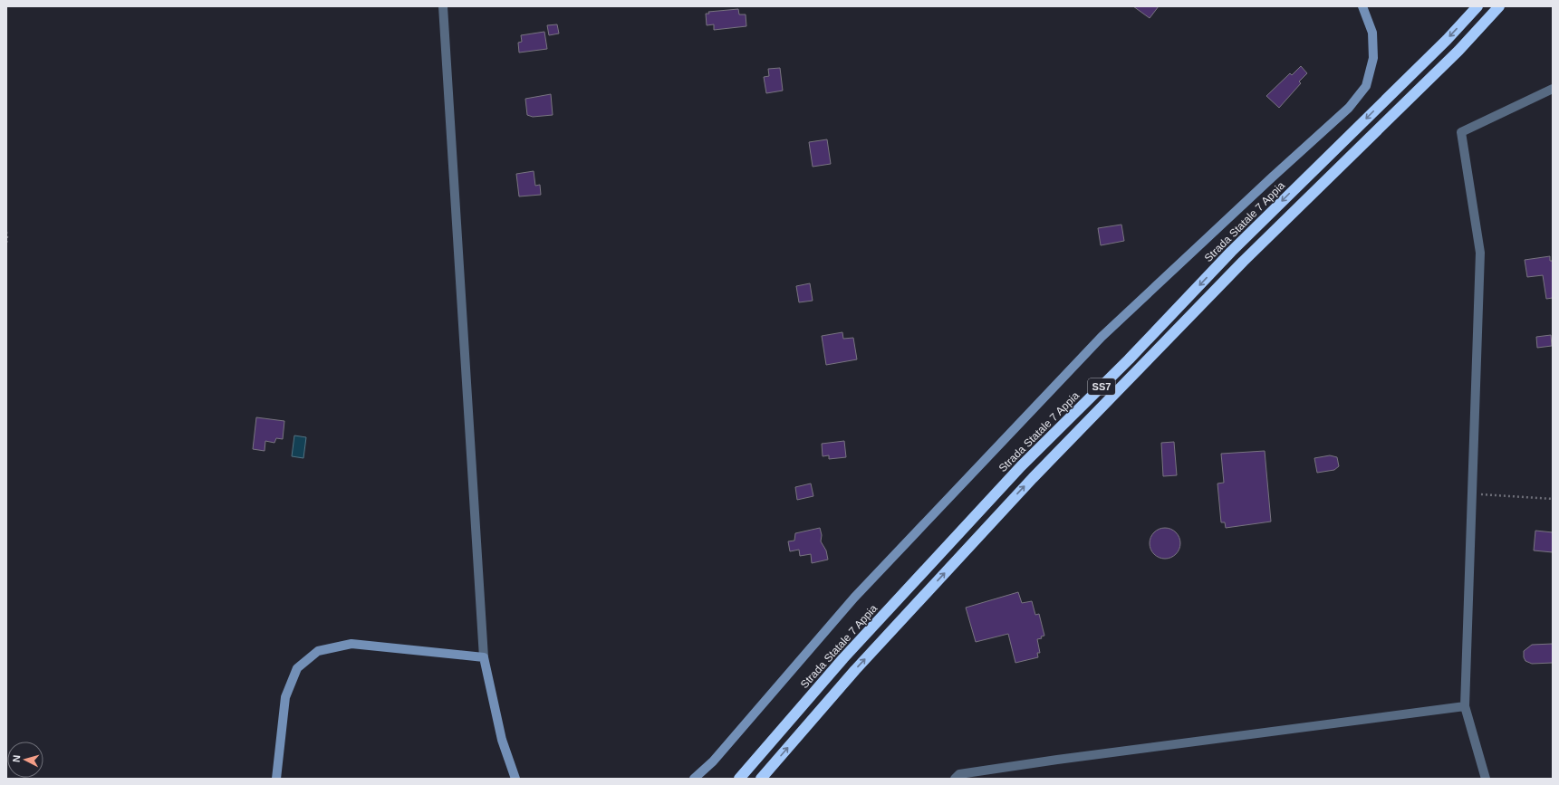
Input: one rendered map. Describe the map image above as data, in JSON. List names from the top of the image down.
{
  "streets": {
    "highway": ["Strada Statale 7 Appia", "SS7"]
  },
  "north": "left"
}
